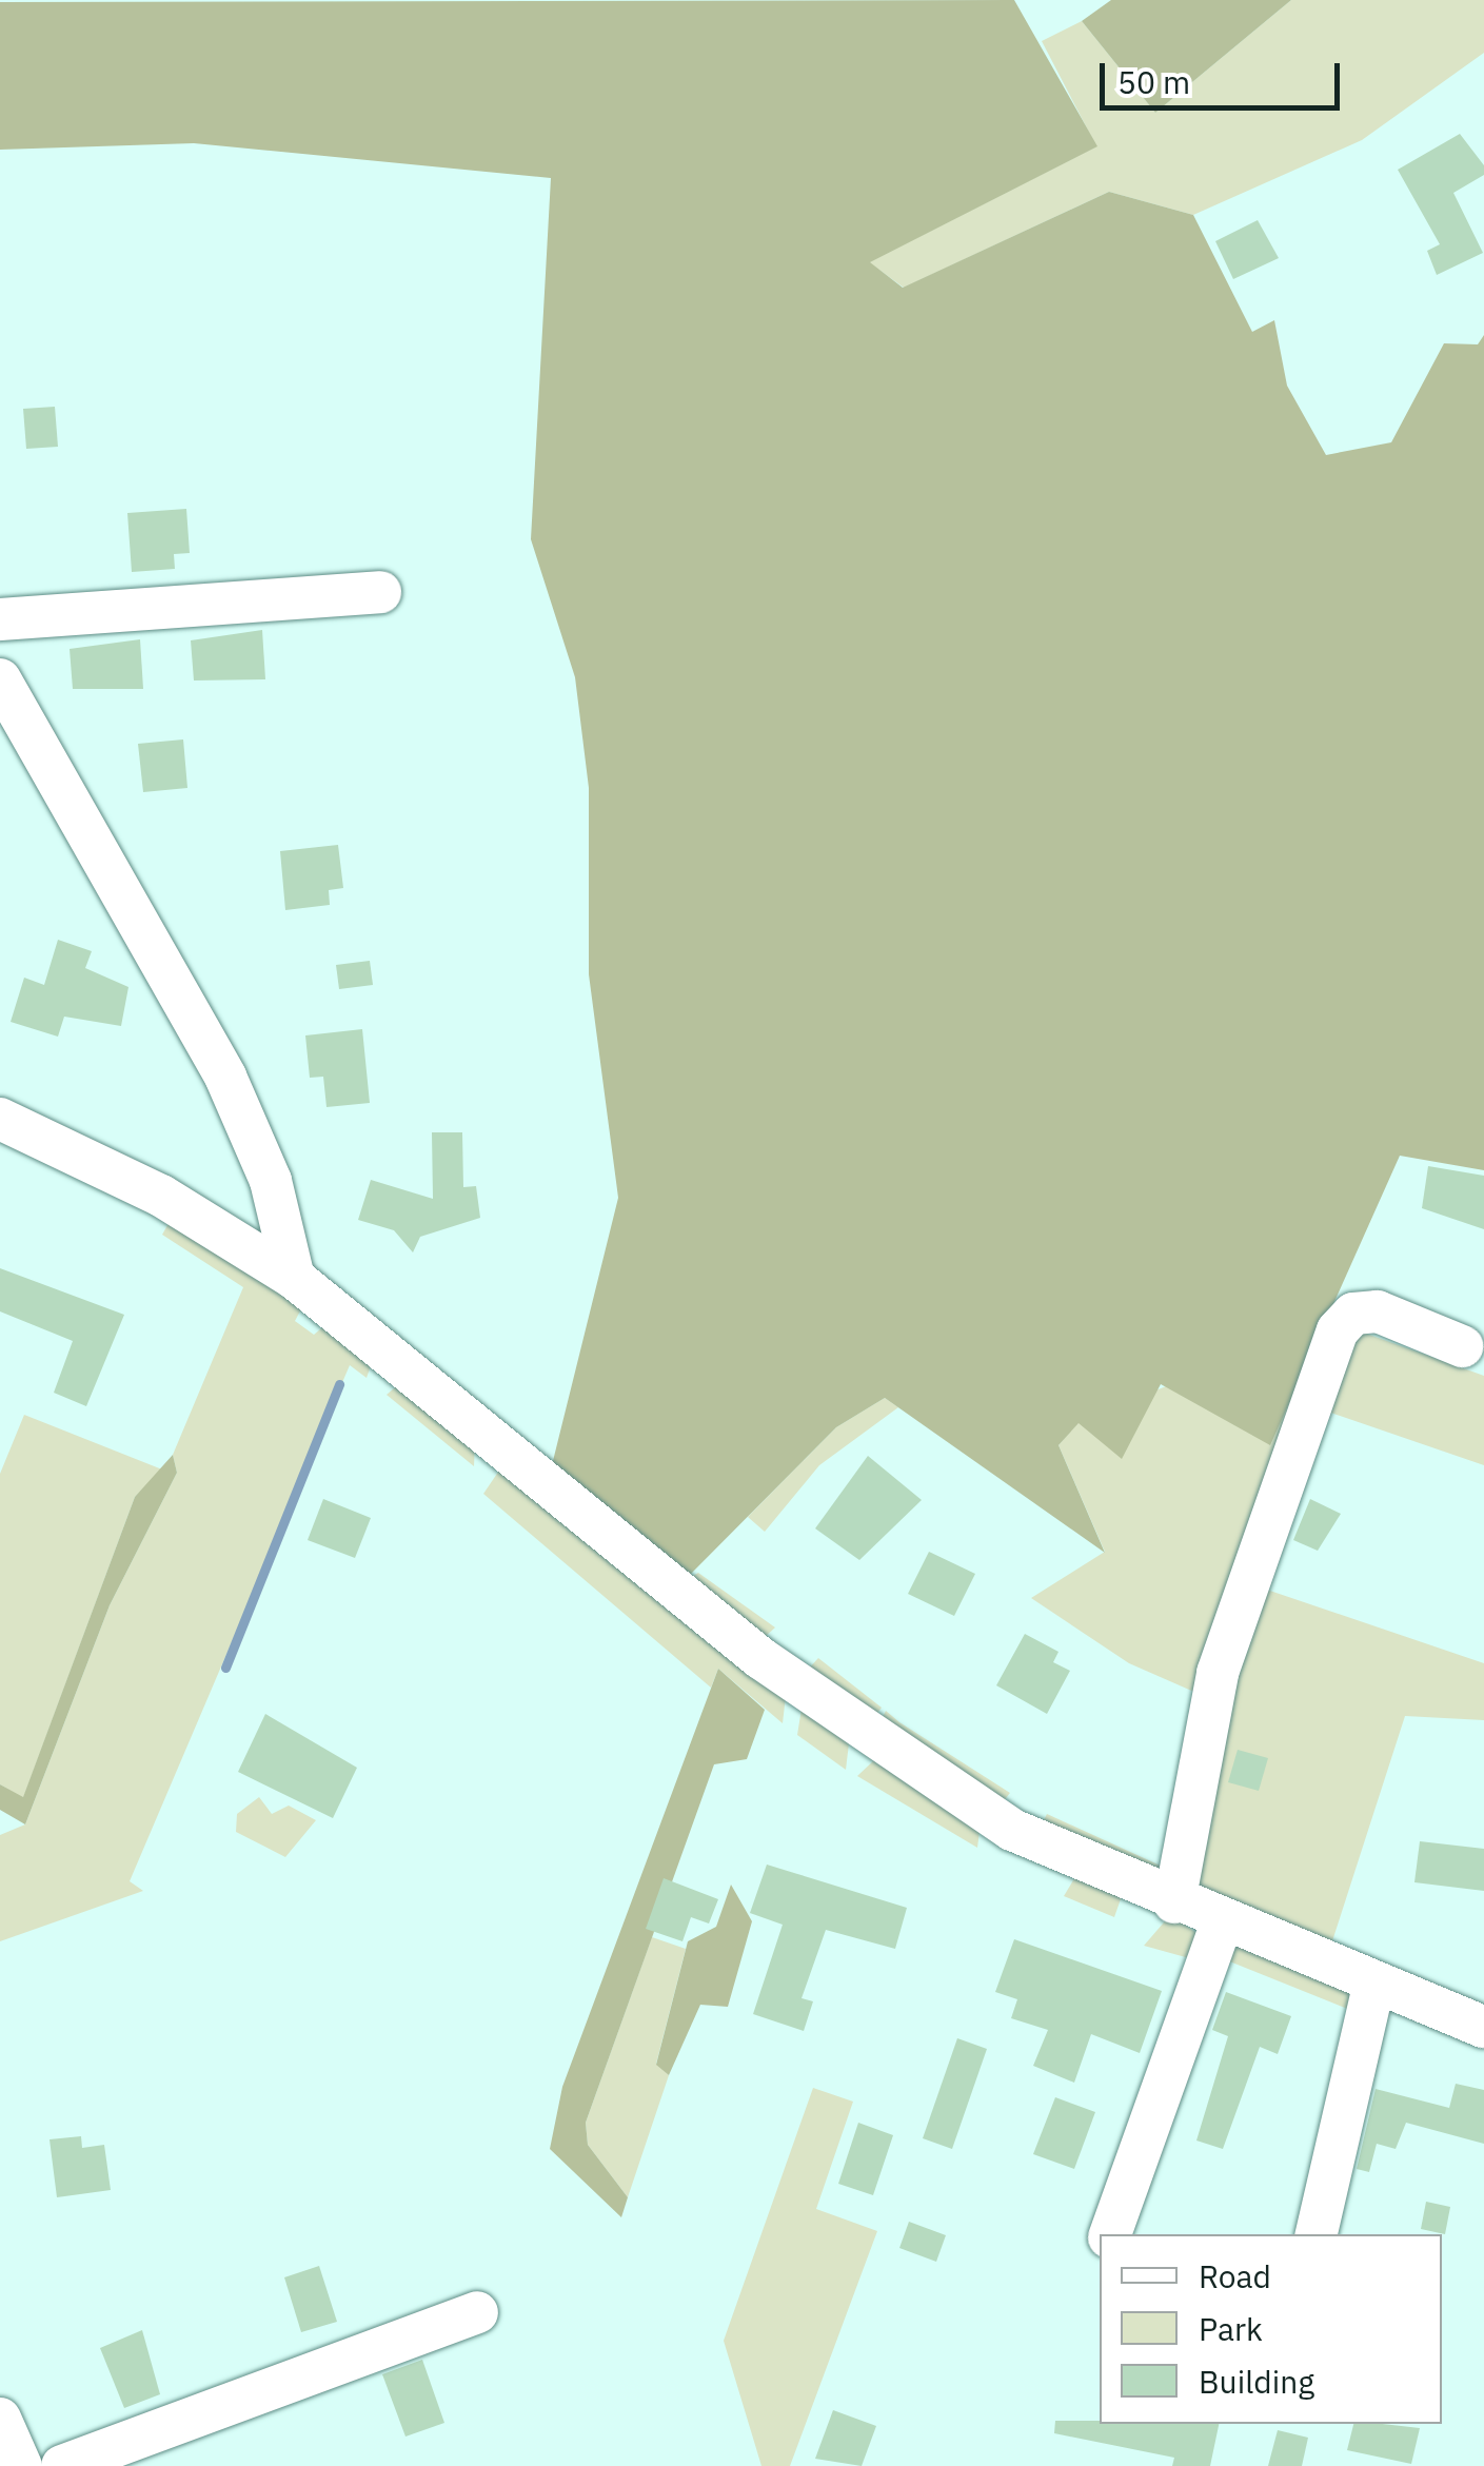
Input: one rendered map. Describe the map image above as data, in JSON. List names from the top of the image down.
{
  "legend": ["Road", "Park", "Building"],
  "scale_bar": "50 m"
}
